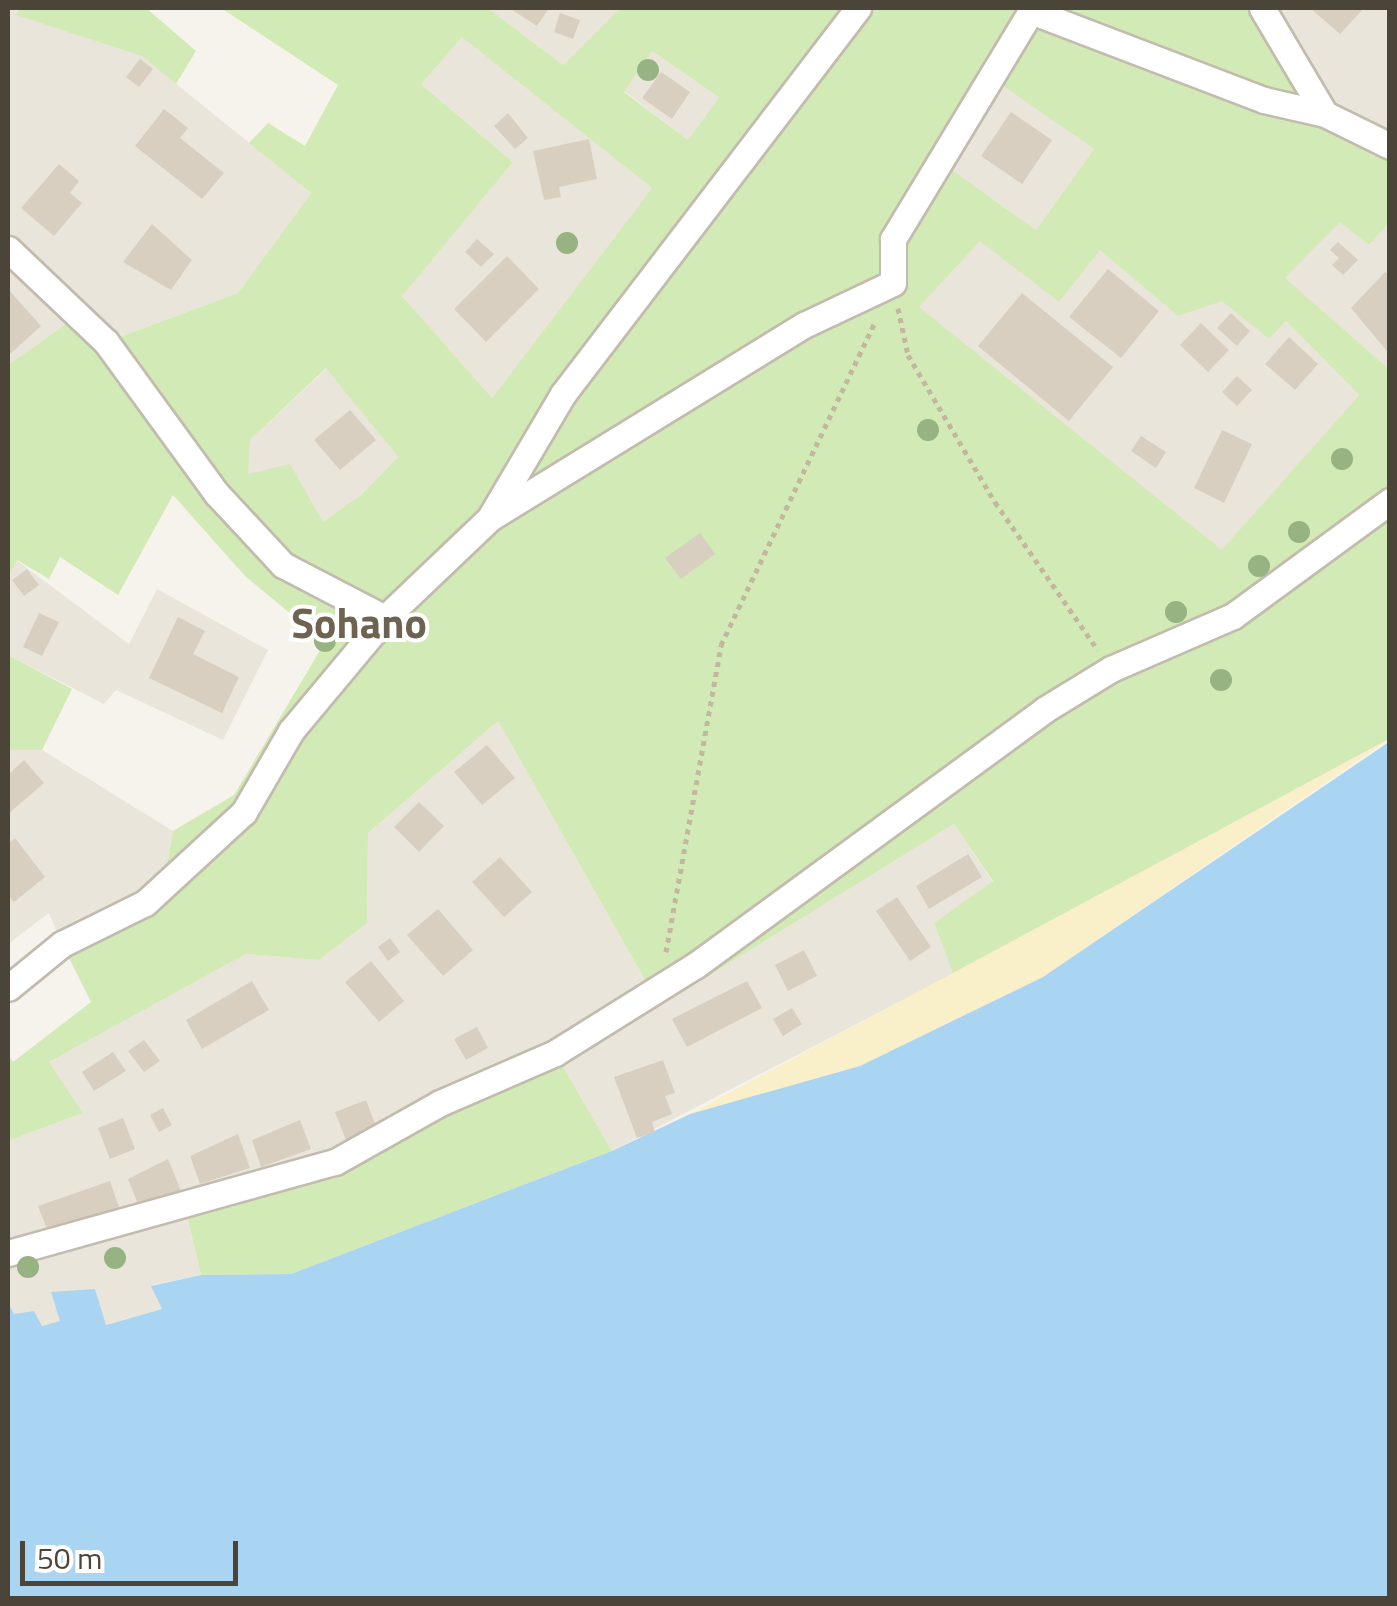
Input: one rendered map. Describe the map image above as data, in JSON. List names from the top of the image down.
{
  "districts": ["Sohano"],
  "scale_bar": "50 m"
}
